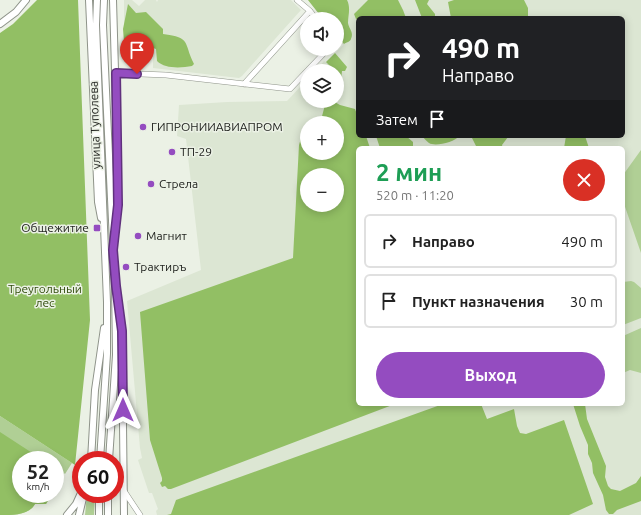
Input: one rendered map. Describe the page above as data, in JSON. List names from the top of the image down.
{
  "streets": {
    "main road": ["улица Туполева"]
  },
  "parks": ["Треугольный лес"],
  "places": {
    "other": [
      "ГИПРОНИИАВИАПРОМ",
      "ТП-29",
      "Стрела",
      "Магнит",
      "Трактиръ"
    ],
    "transit": ["Общежитие"]
  },
  "page": {
    "map_buttons": ["+", "−"],
    "turn": ["490 m", "Направо"],
    "then": "Затем",
    "heading": ["2 мин", "520 m · 11:20"],
    "list": [
      {
        "name": "Направо",
        "value": "490 m"
      },
      {
        "name": "Пункт назначения",
        "value": "30 m"
      }
    ],
    "buttons": "Выход",
    "speed": "52 km/h",
    "limit": "60"
  }
}
